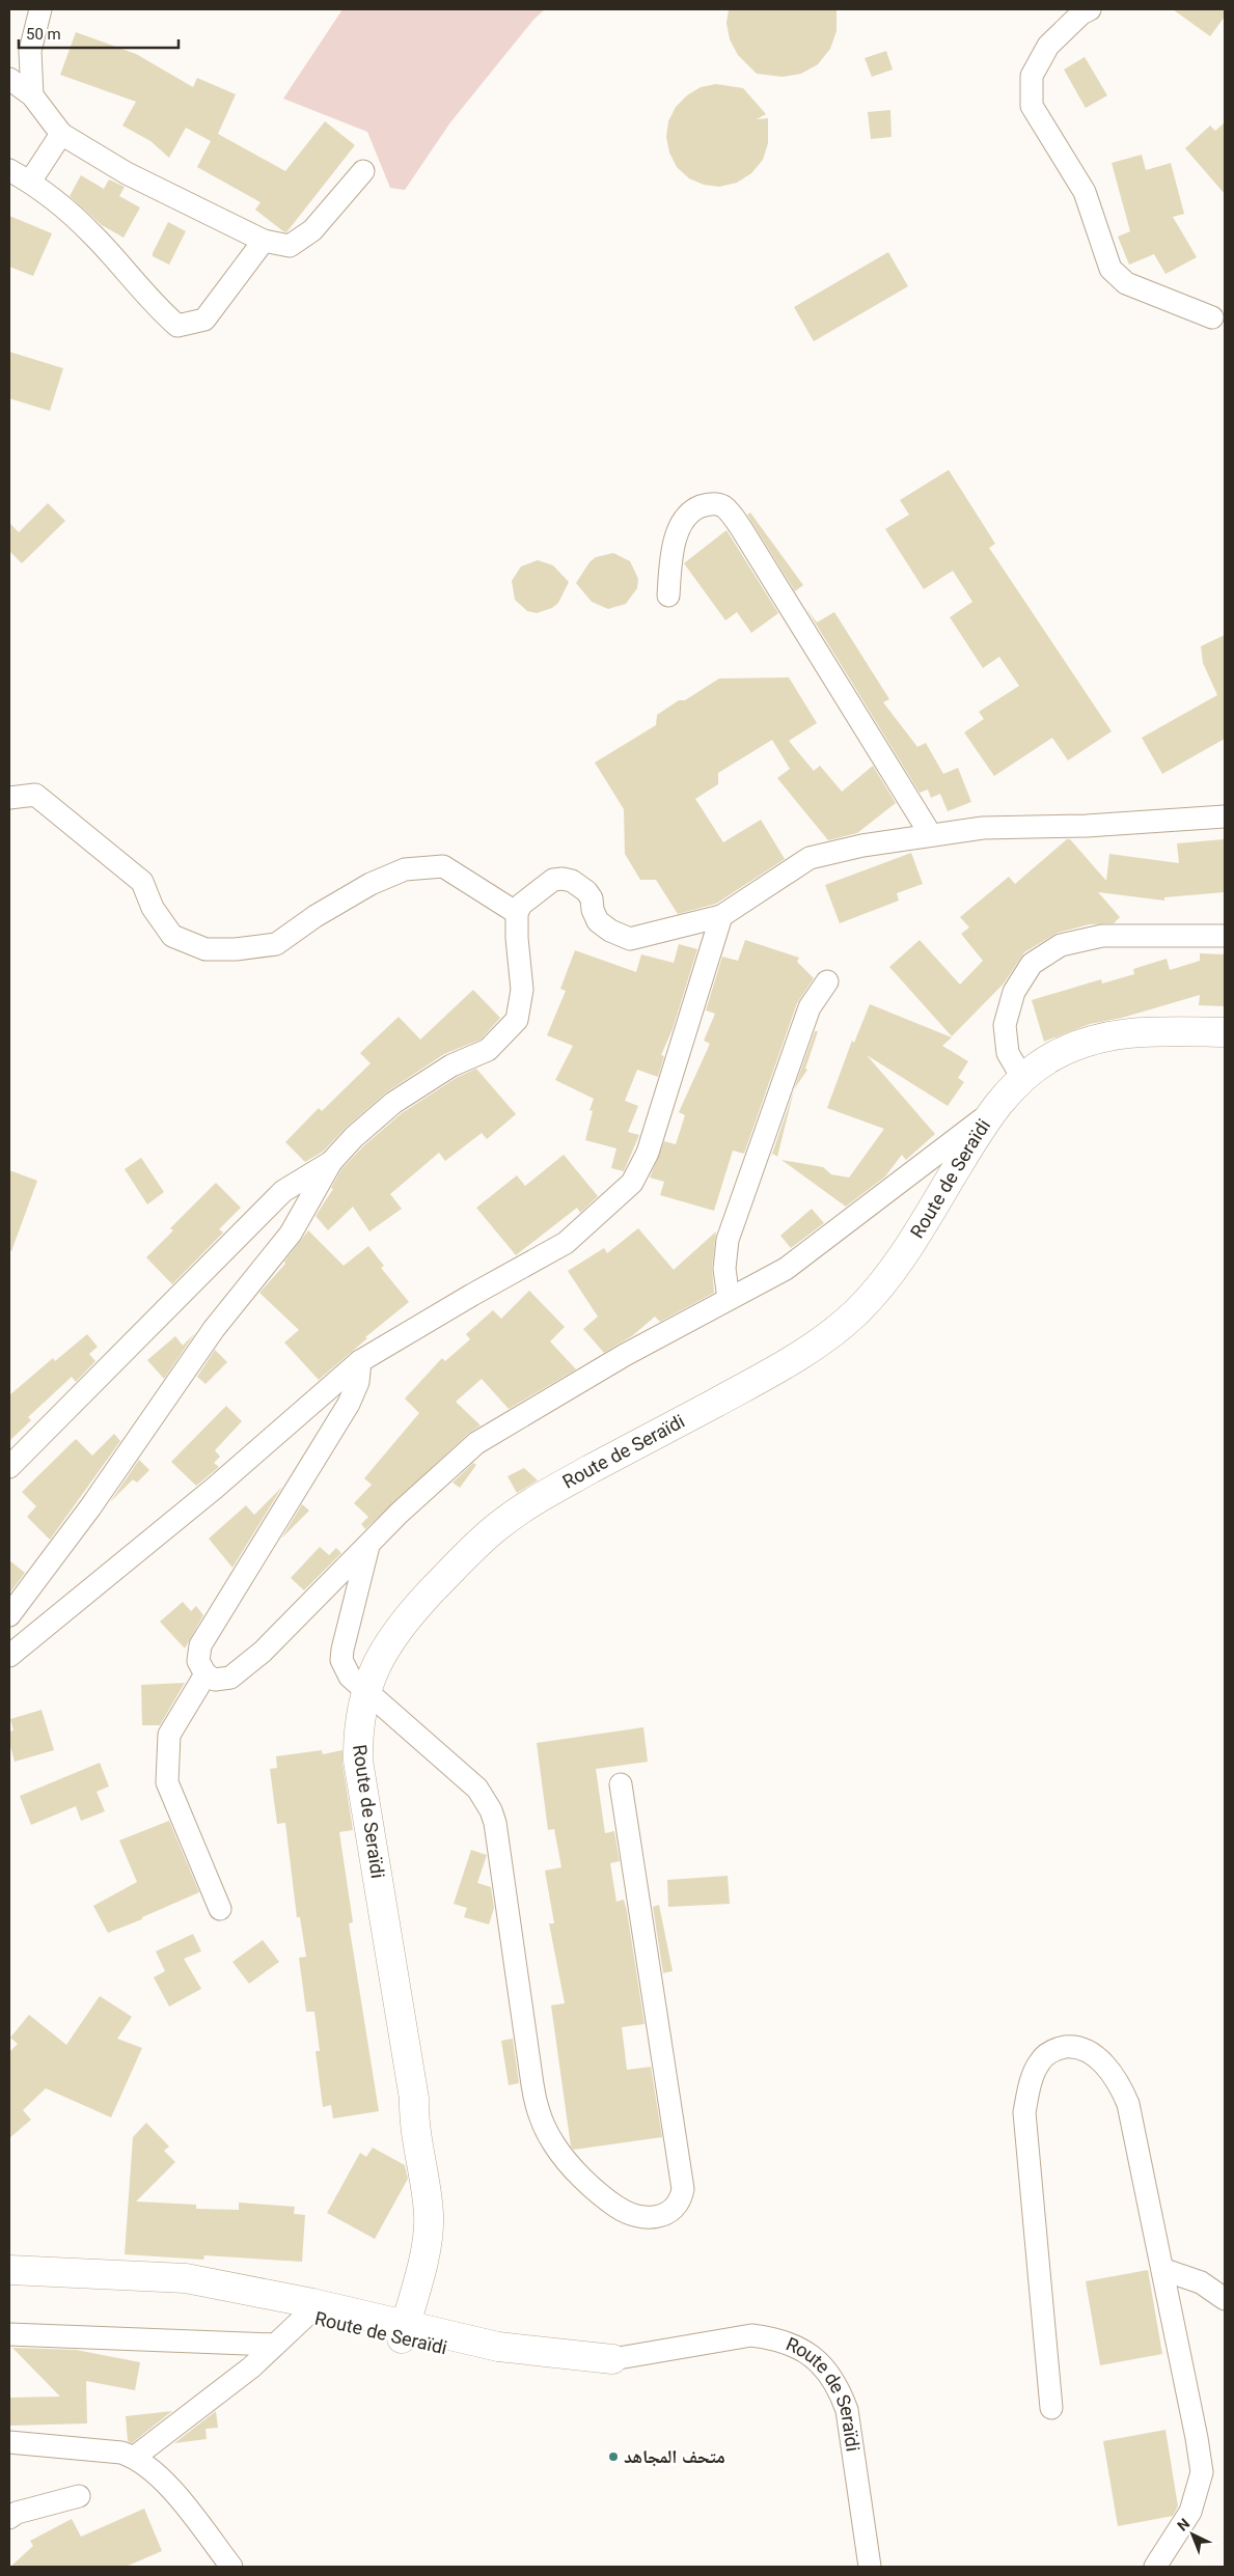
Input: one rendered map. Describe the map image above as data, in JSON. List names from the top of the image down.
{
  "streets": {
    "street": ["Route de Seraïdi"]
  },
  "places": ["متحف المجاهد"],
  "scale_bar": "50 m",
  "north": "top left"
}
